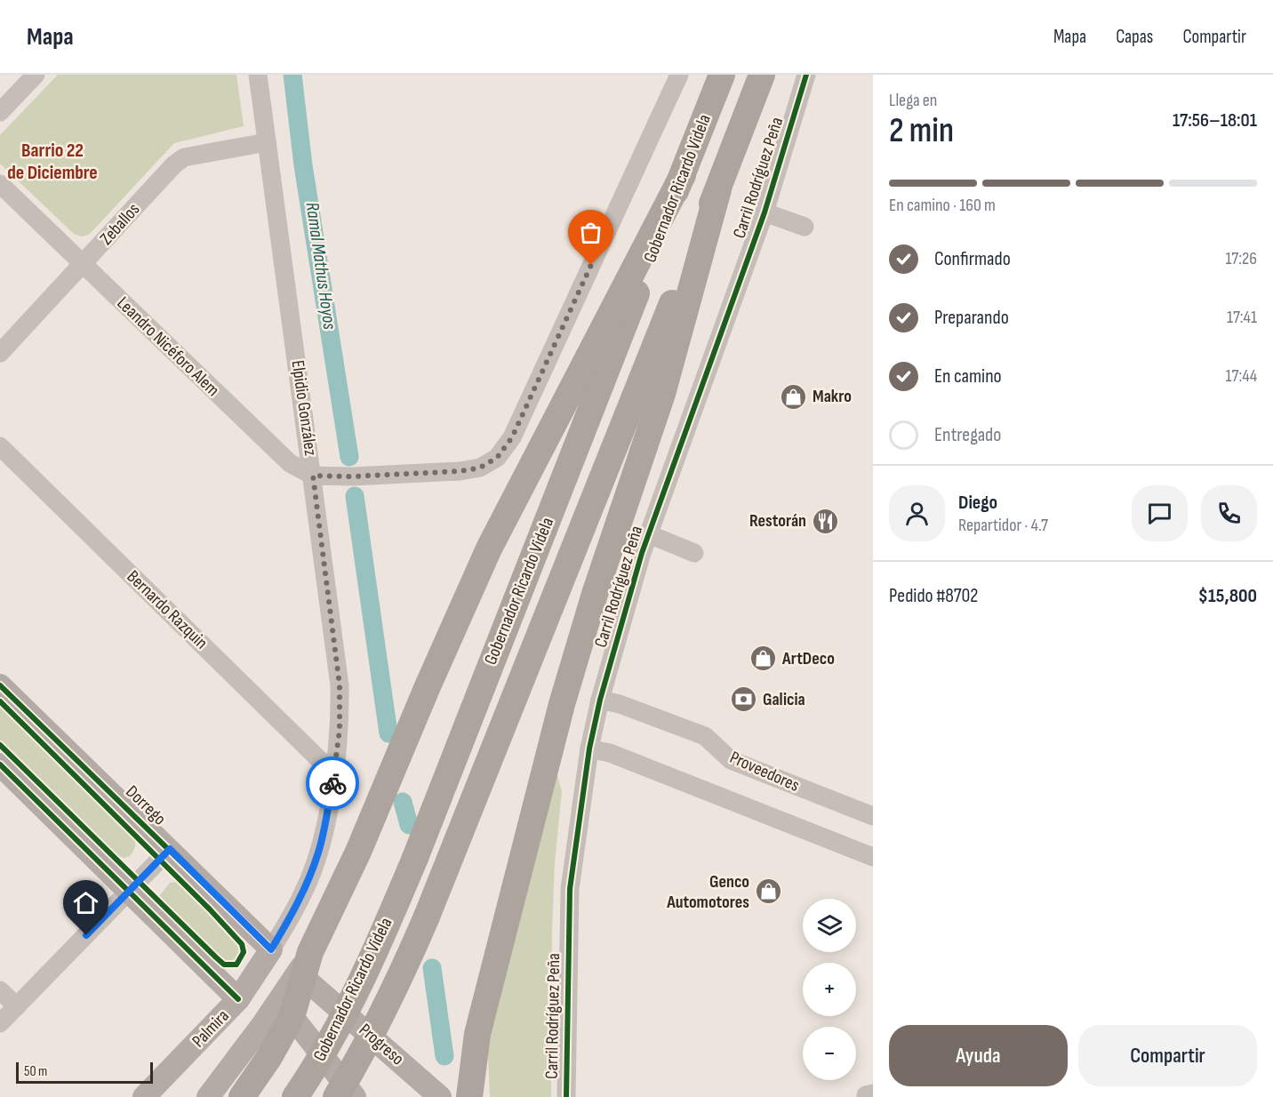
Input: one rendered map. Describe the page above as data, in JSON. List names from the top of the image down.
{
  "streets": {
    "highway": ["Gobernador Ricardo Videla"],
    "main road": ["Dorrego", "Palmira", "Progreso"],
    "street": [
      "Carril Rodríguez Peña",
      "Zeballos",
      "Leandro Nicéforo Alem",
      "Elpidio González",
      "Bernardo Razquin",
      "Proveedores"
    ]
  },
  "crossings": [
    ["Carril Rodríguez Peña", "Proveedores"],
    ["Zeballos", "Leandro Nicéforo Alem"],
    ["Zeballos", "Elpidio González"],
    ["Leandro Nicéforo Alem", "Elpidio González"],
    ["Elpidio González", "Bernardo Razquin"],
    ["Elpidio González", "Palmira"],
    ["Bernardo Razquin", "Palmira"],
    ["Dorrego", "Palmira"]
  ],
  "districts": ["Barrio 22 de Diciembre"],
  "water": ["Ramal Mathus Hoyos"],
  "places": {
    "shop": ["Makro", "ArtDeco", "Genco Automotores"],
    "restaurant": ["Restorán"],
    "bank": ["Galicia"]
  },
  "scale_bar": "50 m",
  "page": {
    "header": "Mapa",
    "nav": ["Mapa", "Capas", "Compartir"],
    "heading": ["2 min", "Llega en", "17:56–18:01"],
    "panel": [
      "Diego",
      "Repartidor · 4.7",
      "Pedido #8702",
      "$15,800"
    ],
    "bar": "En camino · 160 m",
    "list": [
      ["Confirmado", "17:26"],
      ["Preparando", "17:41"],
      ["En camino", "17:44"],
      "Entregado"
    ],
    "map_buttons": ["+", "−"],
    "buttons": ["Ayuda", "Compartir"],
    "scale": "50 m"
  }
}
